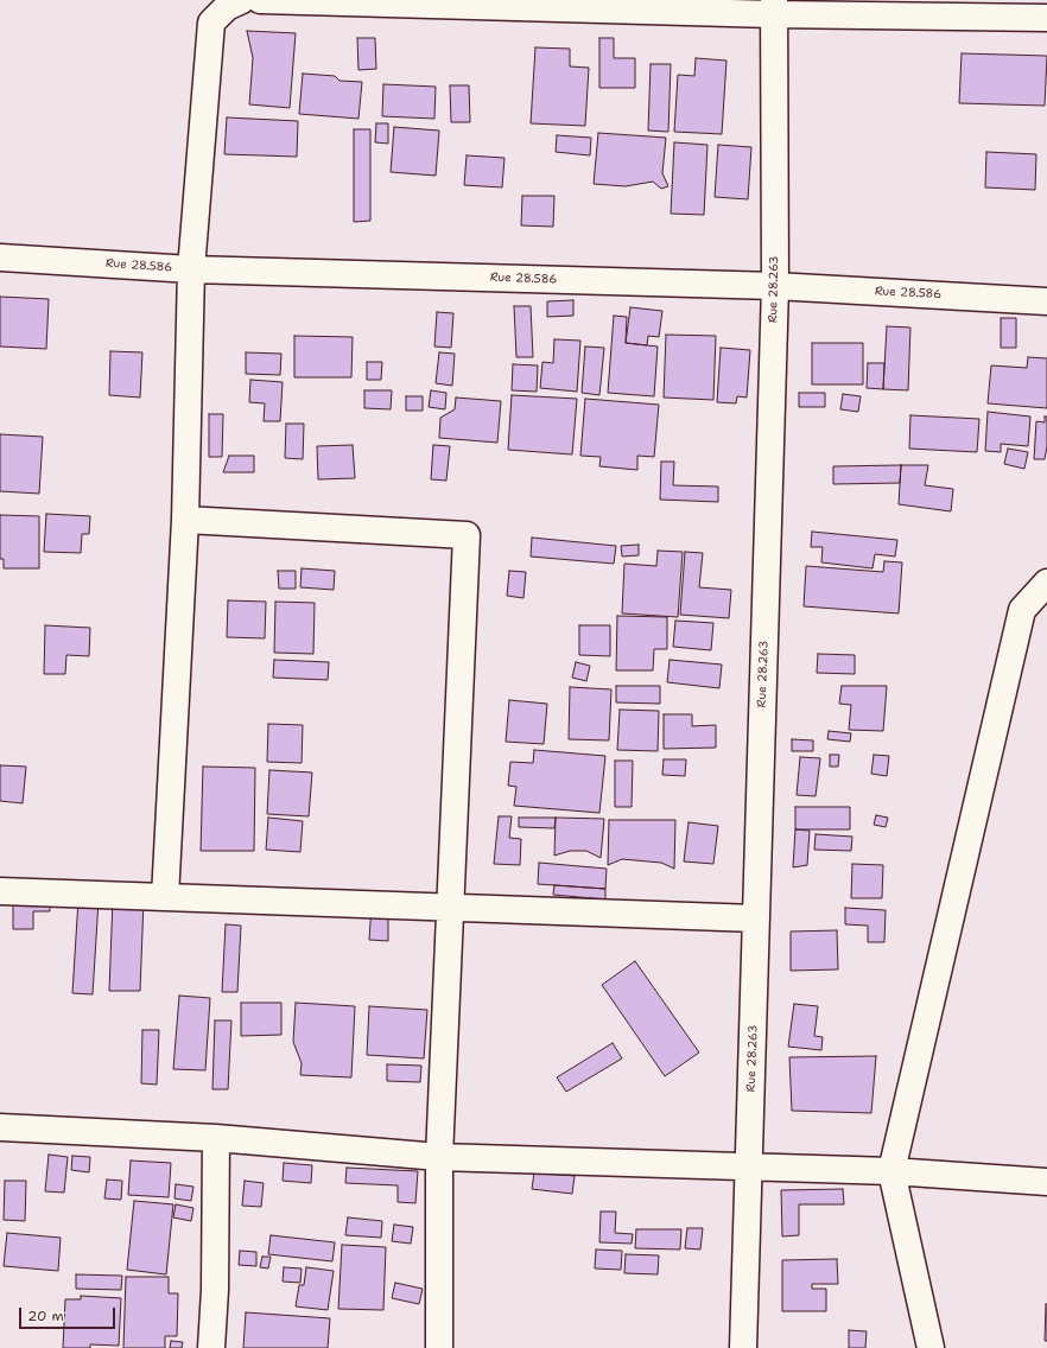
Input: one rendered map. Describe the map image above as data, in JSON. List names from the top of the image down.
{
  "streets": {
    "street": ["Rue 28.586", "Rue 28.263"]
  },
  "crossings": [
    ["Rue 28.586", "Rue 28.263"]
  ],
  "scale_bar": "20 m"
}
